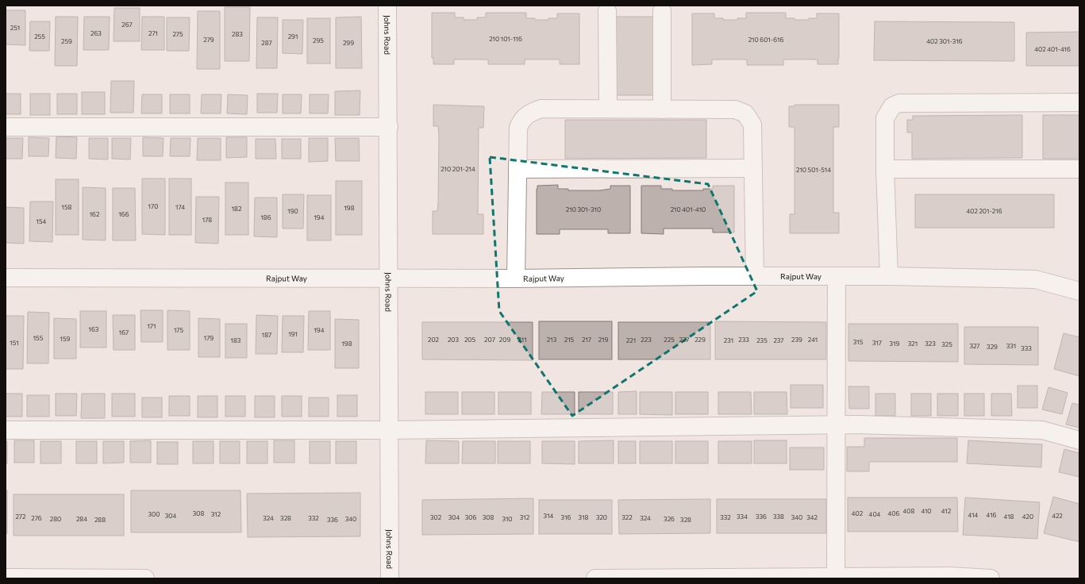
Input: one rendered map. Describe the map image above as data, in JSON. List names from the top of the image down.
{
  "streets": {
    "street": ["Johns Road", "Rajput Way"]
  },
  "crossings": [
    ["Johns Road", "Rajput Way"]
  ],
  "house_numbers": [
    "267",
    "251",
    "263",
    "271",
    "275",
    "283",
    "255",
    "291",
    "210 101-116",
    "279",
    "210 601-616",
    "295",
    "259",
    "402 301-316",
    "287",
    "299",
    "402 401-416",
    "210 201-214",
    "210 501-514",
    "170",
    "158",
    "174",
    "198",
    "182",
    "210 301-310",
    "210 401-410",
    "190",
    "402 201-216",
    "162",
    "166",
    "186",
    "194",
    "178",
    "154",
    "171",
    "163",
    "175",
    "194",
    "167",
    "191",
    "187",
    "155",
    "179",
    "159",
    "202",
    "203",
    "205",
    "207",
    "209",
    "211",
    "213",
    "215",
    "217",
    "219",
    "223",
    "225",
    "227",
    "229",
    "233",
    "239",
    "241",
    "183",
    "221",
    "231",
    "235",
    "237",
    "315",
    "151",
    "317",
    "198",
    "319",
    "321",
    "323",
    "325",
    "327",
    "331",
    "329",
    "333",
    "408",
    "410",
    "412",
    "308",
    "402",
    "406",
    "300",
    "312",
    "404",
    "414",
    "416",
    "304",
    "314",
    "422",
    "272",
    "334",
    "336",
    "338",
    "418",
    "420",
    "302",
    "304",
    "306",
    "308",
    "312",
    "316",
    "318",
    "320",
    "322",
    "332",
    "340",
    "342",
    "276",
    "324",
    "328",
    "332",
    "324",
    "280",
    "284",
    "340",
    "310",
    "326",
    "288",
    "336",
    "328"
  ]
}
